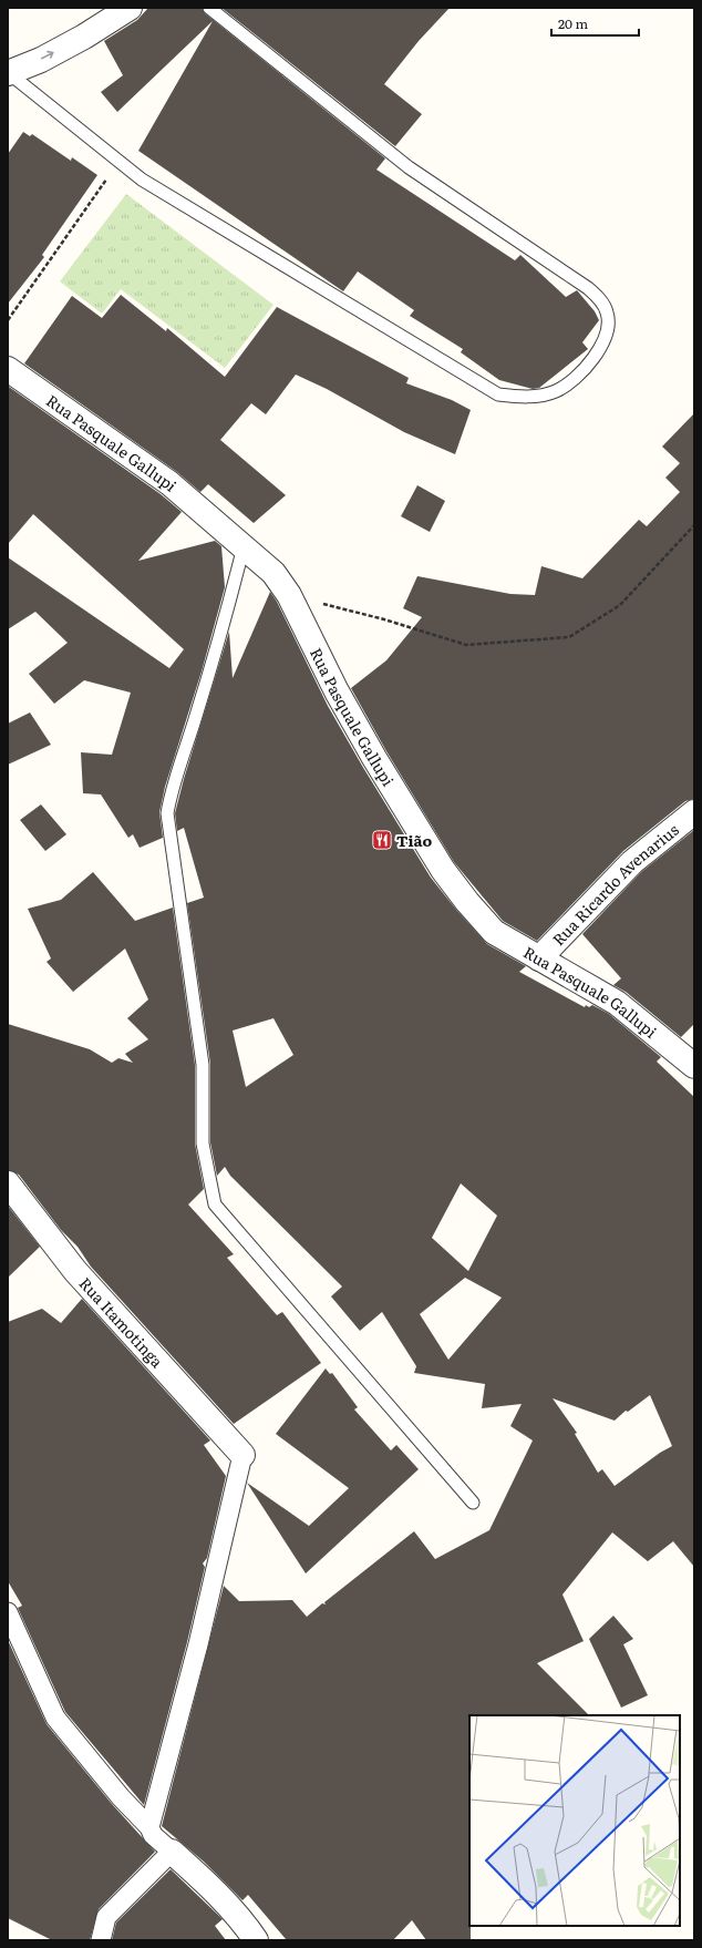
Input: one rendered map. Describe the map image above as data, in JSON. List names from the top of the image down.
{
  "streets": {
    "street": ["Rua Pasquale Gallupi", "Rua Ricardo Avenarius", "Rua Itamotinga"]
  },
  "crossings": [
    ["Rua Pasquale Gallupi", "Rua Ricardo Avenarius"]
  ],
  "places": {
    "restaurant": ["Tião"]
  },
  "scale_bar": "20 m"
}
